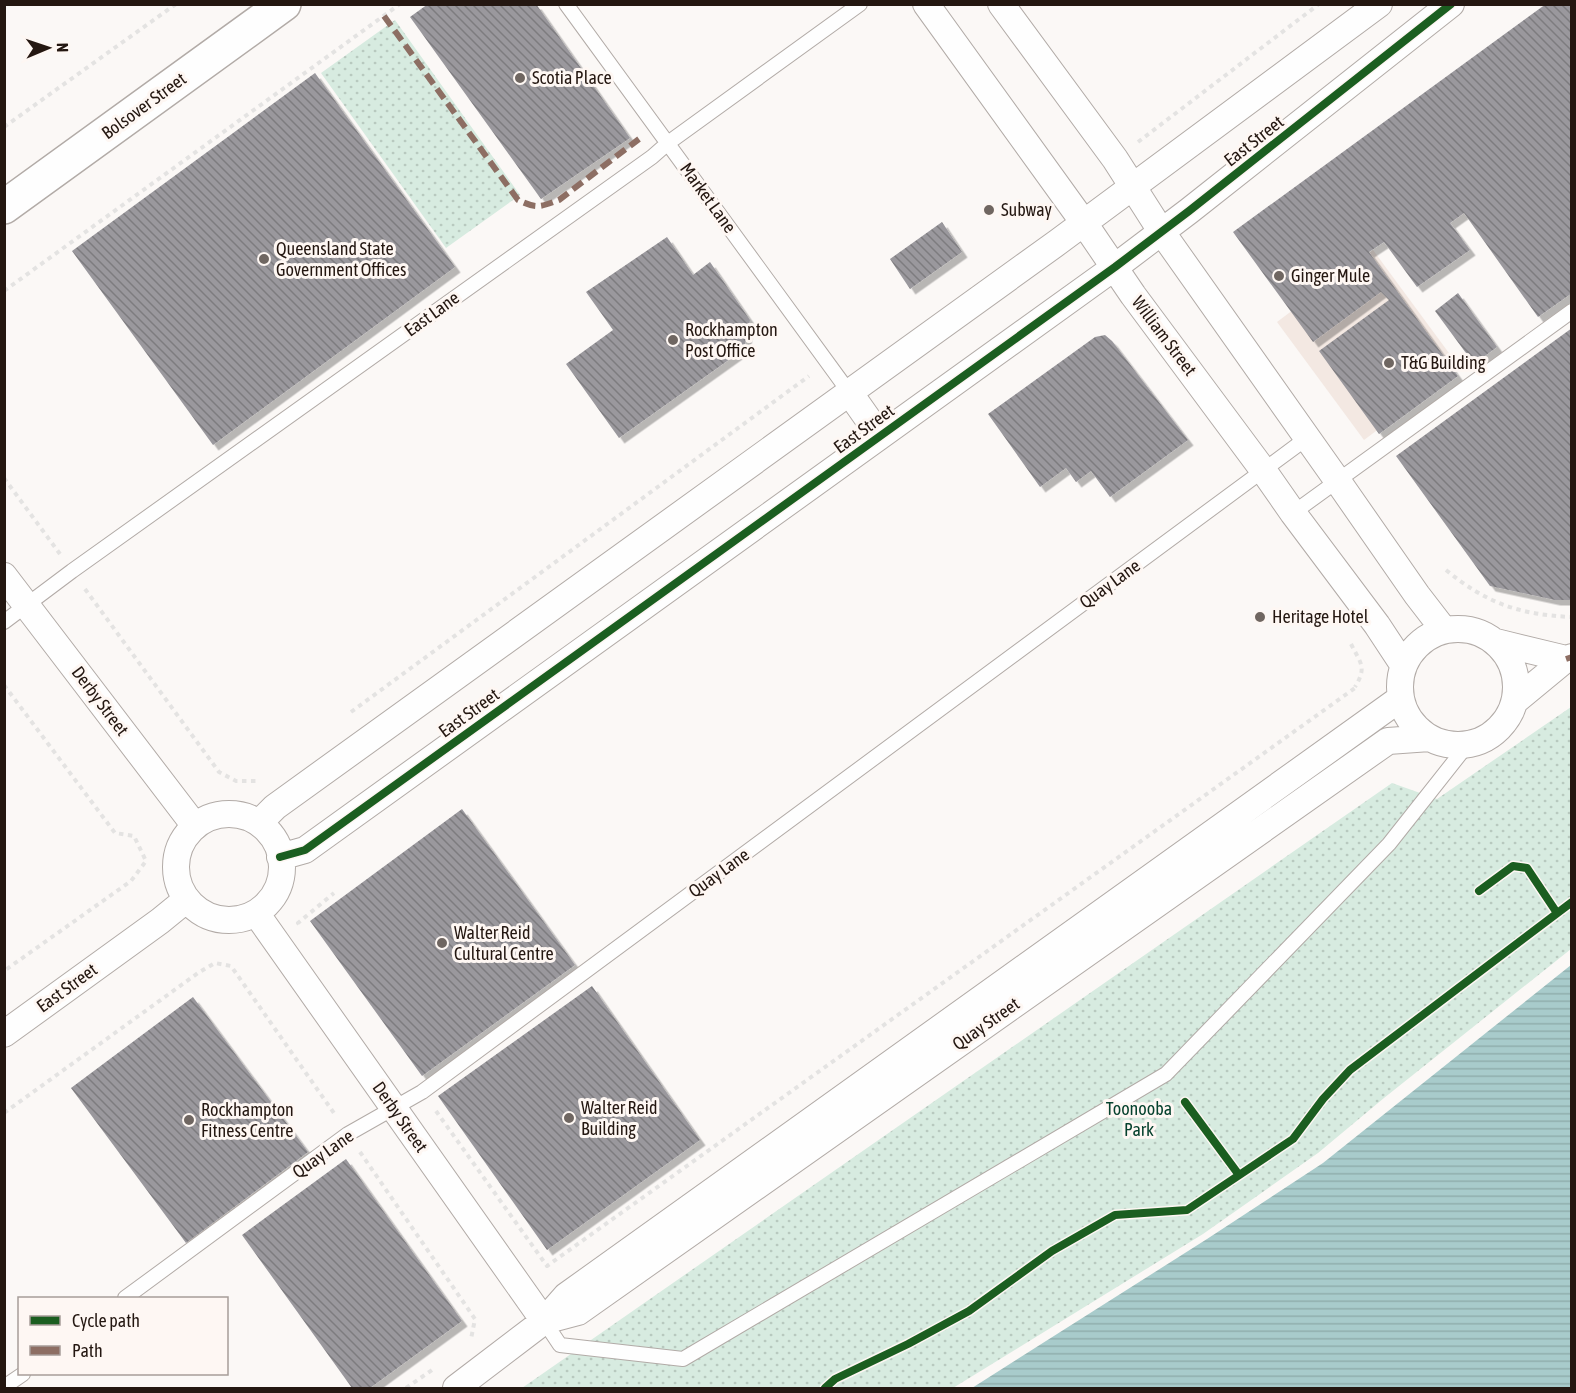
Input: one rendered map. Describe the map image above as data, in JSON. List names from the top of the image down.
{
  "streets": {
    "main road": ["Bolsover Street"],
    "street": [
      "East Street",
      "William Street",
      "Derby Street",
      "Quay Street"
    ],
    "lane": ["Market Lane", "East Lane", "Quay Lane"]
  },
  "crossings": [
    ["East Street", "Market Lane"],
    ["East Street", "William Street"],
    ["East Street", "Derby Street"],
    ["Market Lane", "East Lane"],
    ["East Lane", "Derby Street"],
    ["William Street", "Quay Lane"],
    ["William Street", "Quay Street"],
    ["Quay Lane", "Derby Street"],
    ["Derby Street", "Quay Street"]
  ],
  "parks": ["Toonooba Park"],
  "places": [
    "Scotia Place",
    "Subway",
    "Queensland State Government Offices",
    "Ginger Mule",
    "Rockhampton Post Office",
    "T&G Building",
    "Heritage Hotel",
    "Walter Reid Cultural Centre",
    "Walter Reid Building",
    "Rockhampton Fitness Centre"
  ],
  "legend": ["Cycle path", "Path"],
  "north": "right"
}
